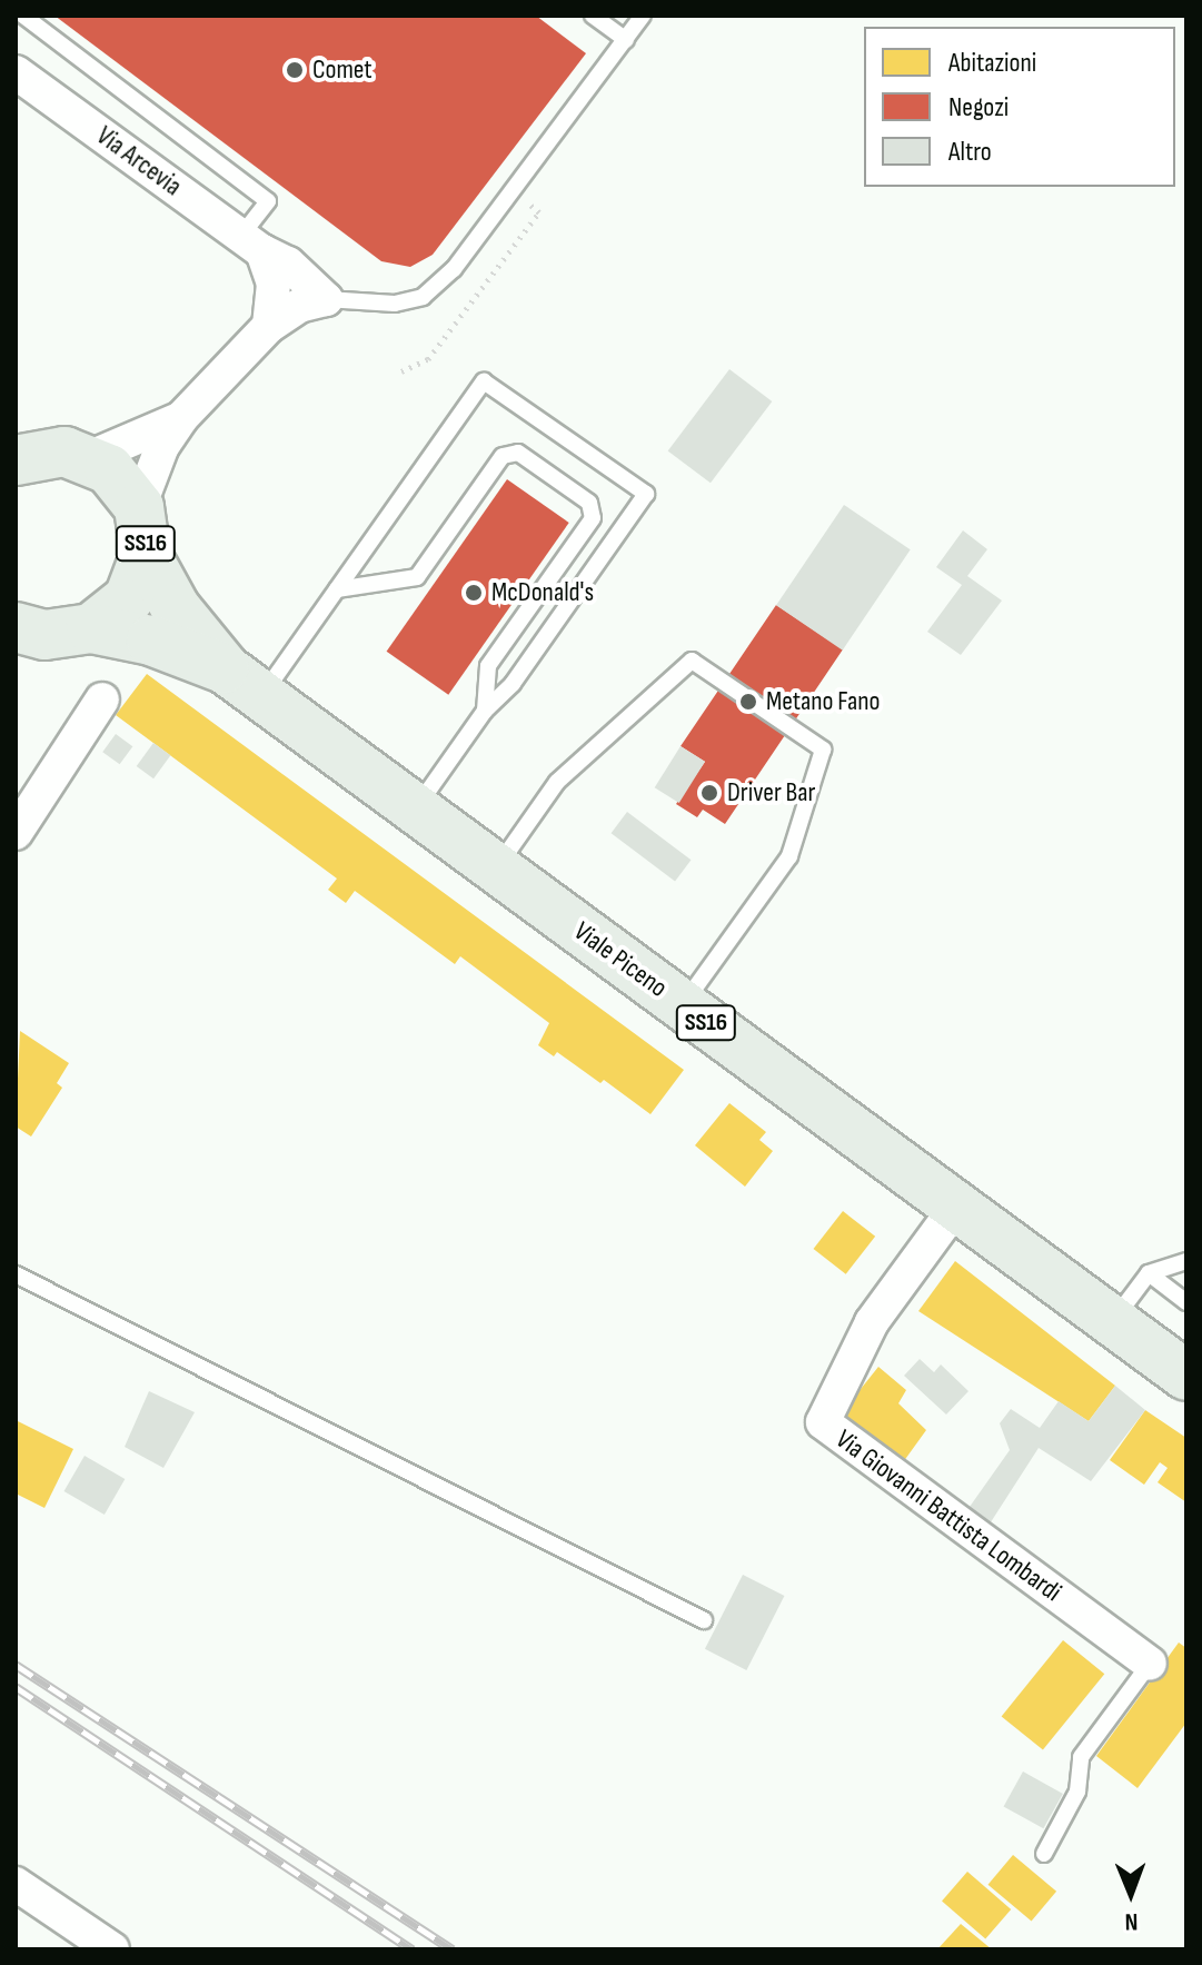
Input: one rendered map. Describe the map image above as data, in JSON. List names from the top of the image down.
{
  "streets": {
    "main road": ["SS16", "Viale Piceno"],
    "street": ["Via Arcevia", "Via Giovanni Battista Lombardi"]
  },
  "crossings": [
    ["SS16", "Viale Piceno"],
    ["Viale Piceno", "Via Giovanni Battista Lombardi"]
  ],
  "places": [
    "Comet",
    "McDonald's",
    "Metano Fano",
    "Driver Bar"
  ],
  "legend": ["Abitazioni", "Negozi", "Altro"],
  "north": "bottom"
}
